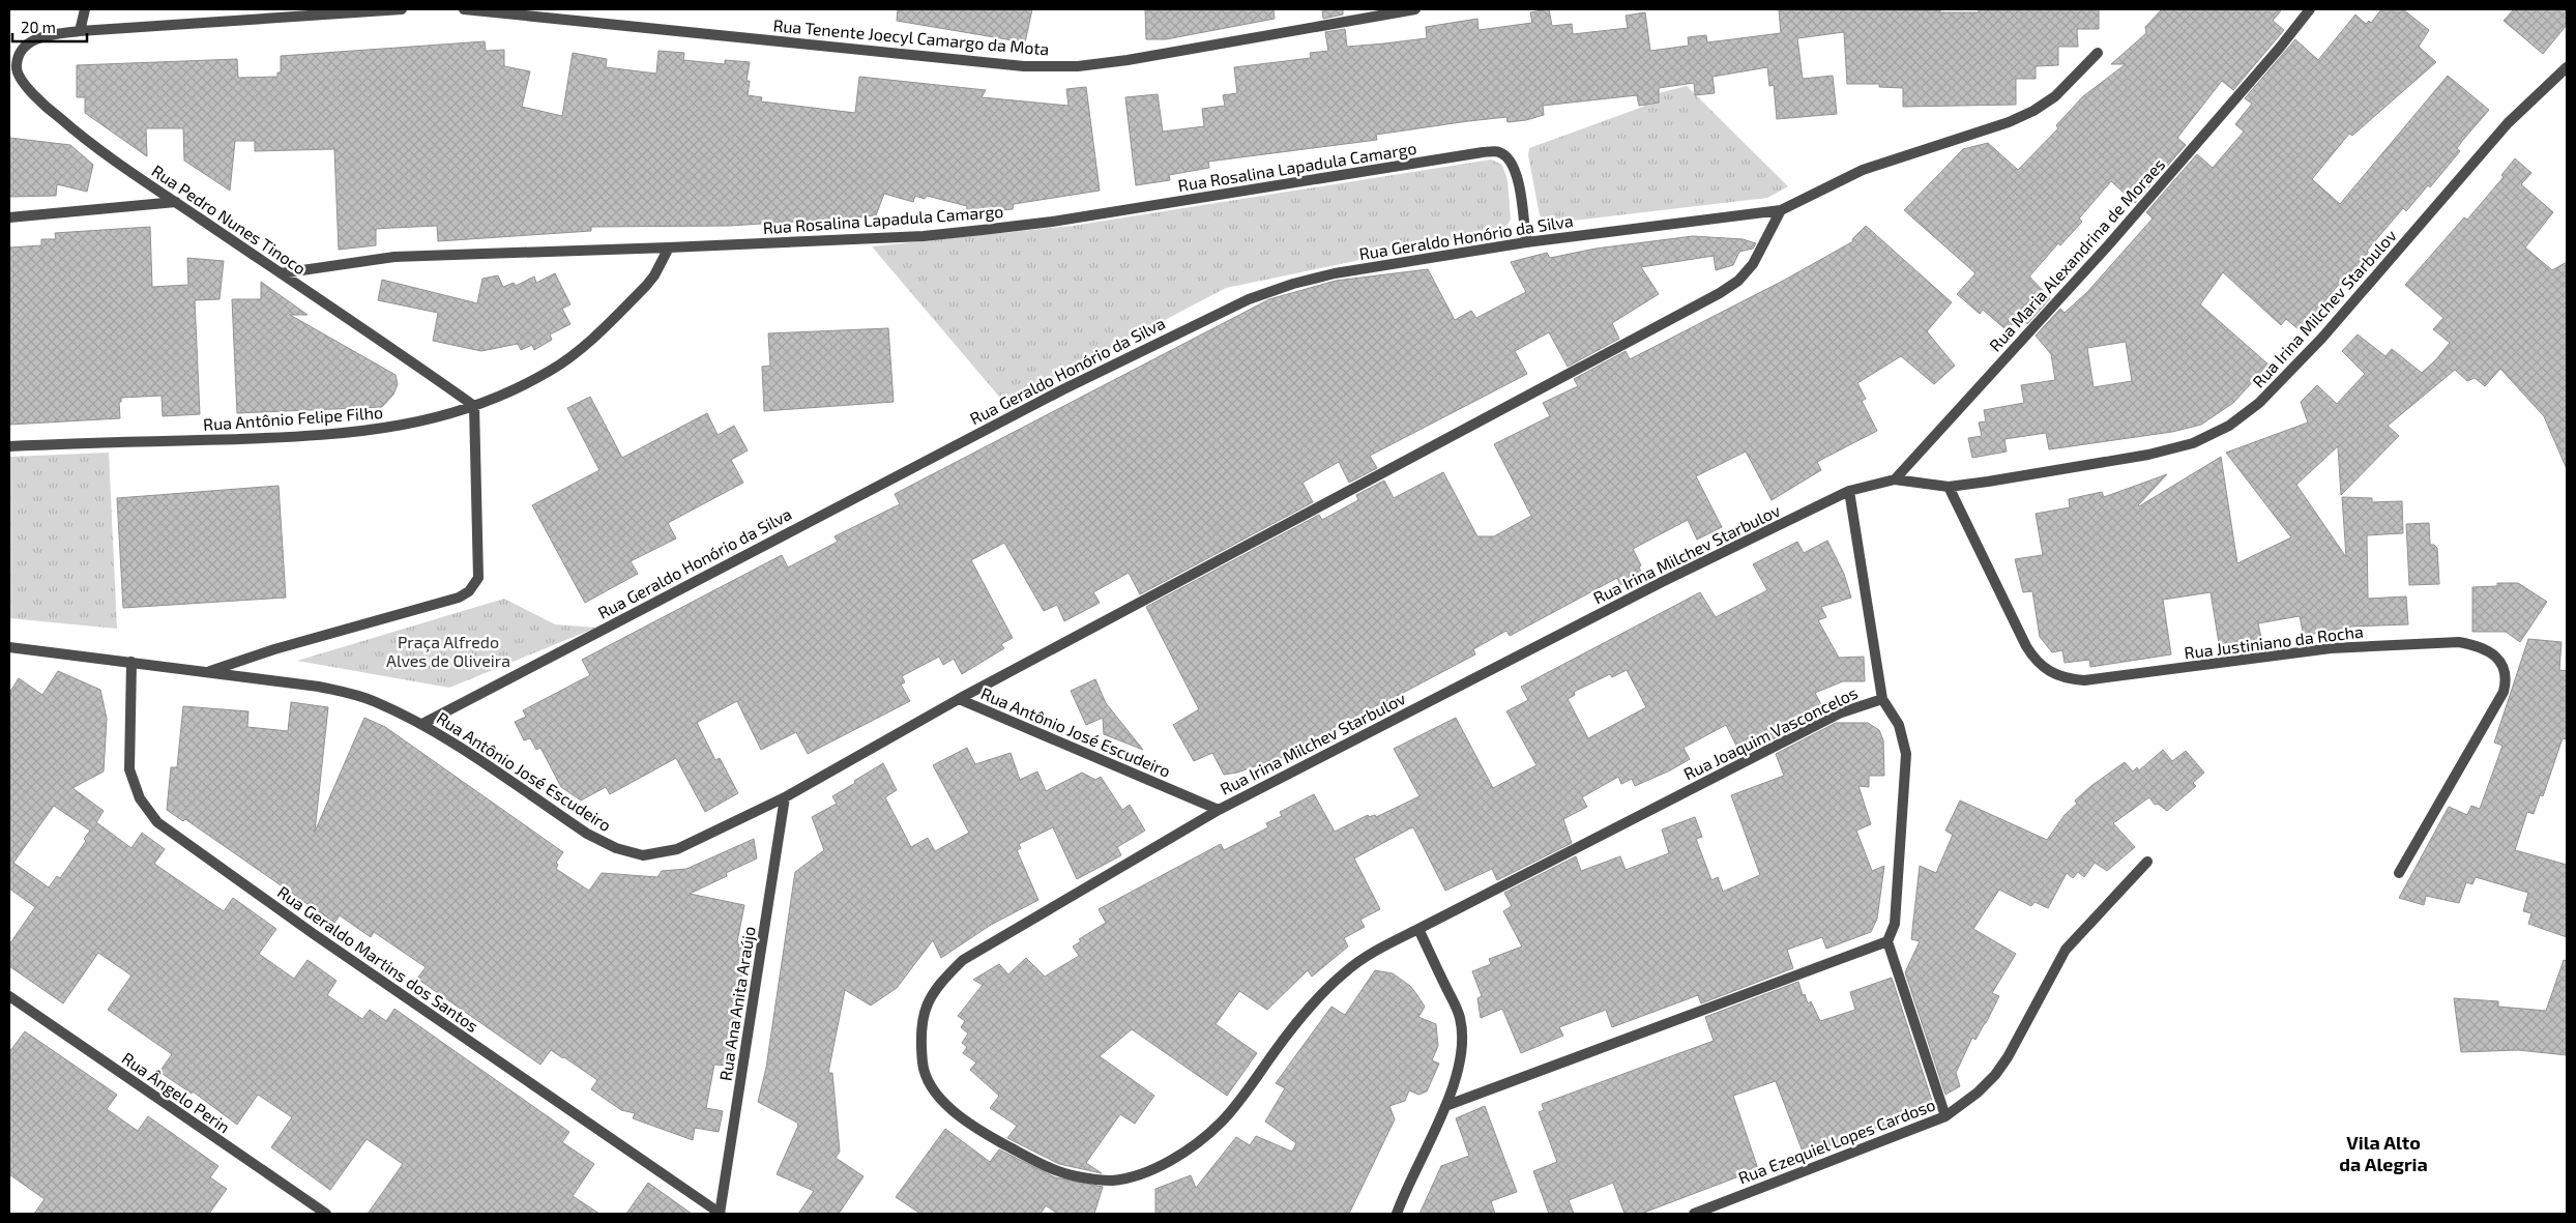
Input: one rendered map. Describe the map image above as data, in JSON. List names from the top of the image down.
{
  "streets": {
    "street": [
      "Rua Tenente Joecyl Camargo da Mota",
      "Rua Rosalina Lapadula Camargo",
      "Rua Pedro Nunes Tinoco",
      "Rua Geraldo Honório da Silva",
      "Rua Maria Alexandrina de Moraes",
      "Rua Irina Milchev Starbulov",
      "Rua Antônio Felipe Filho",
      "Rua Justiniano da Rocha",
      "Rua Antônio José Escudeiro",
      "Rua Joaquim Vasconcelos",
      "Rua Geraldo Martins dos Santos",
      "Rua Ana Anita Araújo",
      "Rua Ângelo Perin",
      "Rua Ezequiel Lopes Cardoso"
    ]
  },
  "crossings": [
    ["Rua Rosalina Lapadula Camargo", "Rua Pedro Nunes Tinoco"],
    ["Rua Rosalina Lapadula Camargo", "Rua Geraldo Honório da Silva"],
    ["Rua Rosalina Lapadula Camargo", "Rua Antônio Felipe Filho"],
    ["Rua Pedro Nunes Tinoco", "Rua Antônio Felipe Filho"],
    ["Rua Geraldo Honório da Silva", "Rua Antônio José Escudeiro"],
    ["Rua Maria Alexandrina de Moraes", "Rua Irina Milchev Starbulov"],
    ["Rua Irina Milchev Starbulov", "Rua Justiniano da Rocha"],
    ["Rua Irina Milchev Starbulov", "Rua Antônio José Escudeiro"],
    ["Rua Irina Milchev Starbulov", "Rua Joaquim Vasconcelos"],
    ["Rua Antônio José Escudeiro", "Rua Geraldo Martins dos Santos"],
    ["Rua Antônio José Escudeiro", "Rua Ana Anita Araújo"],
    ["Rua Geraldo Martins dos Santos", "Rua Ana Anita Araújo"]
  ],
  "districts": ["Vila Alto da Alegria"],
  "parks": ["Praça Alfredo Alves de Oliveira"],
  "scale_bar": "20 m"
}
